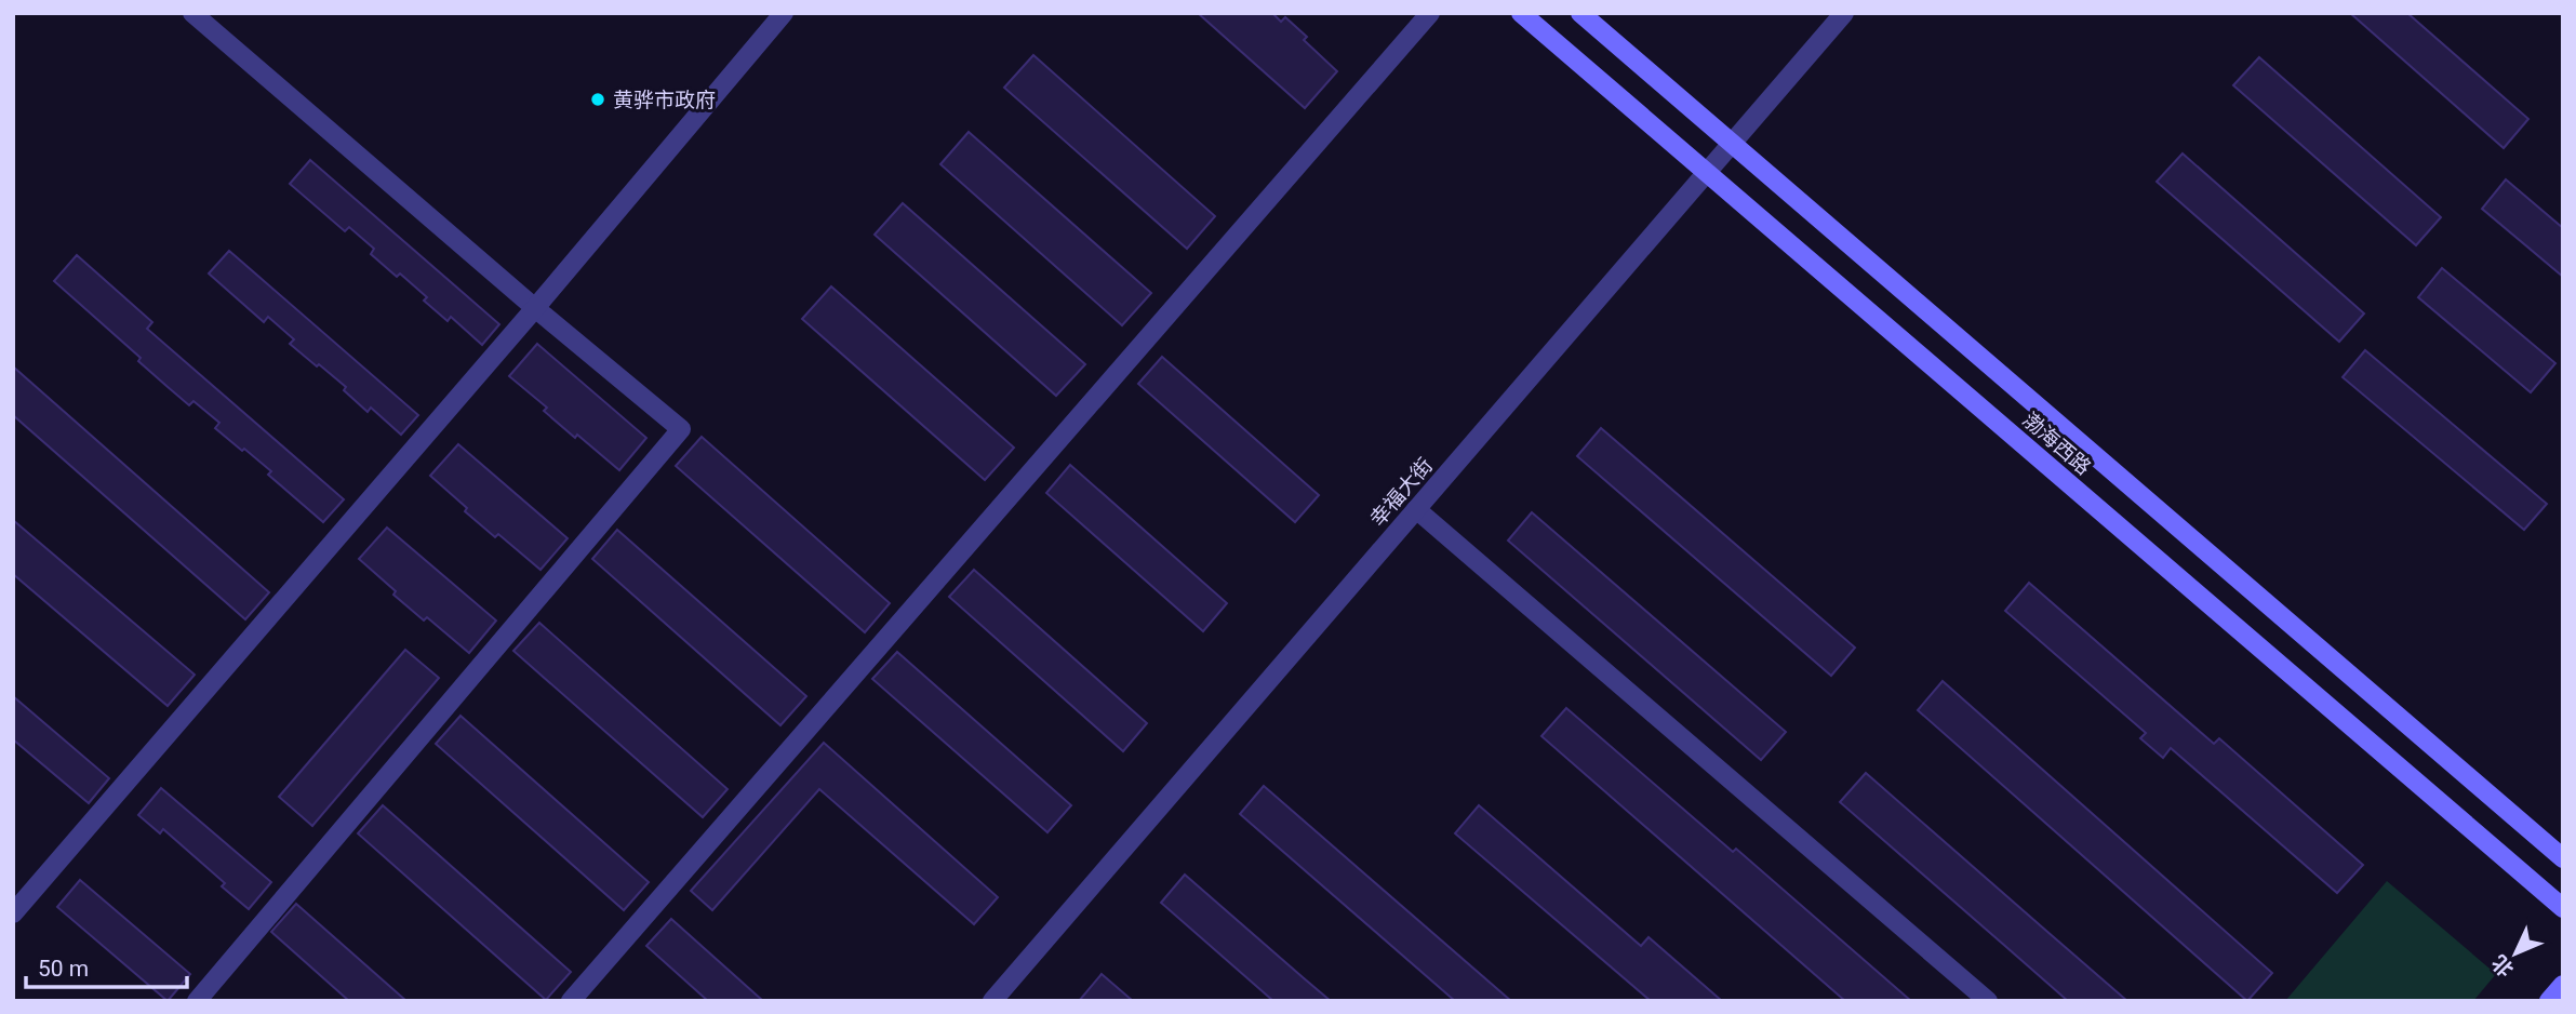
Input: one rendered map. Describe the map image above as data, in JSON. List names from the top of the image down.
{
  "streets": {
    "main road": ["渤海西路"],
    "street": ["幸福大街"]
  },
  "crossings": [
    ["渤海西路", "幸福大街"]
  ],
  "places": ["黄骅市政府"],
  "scale_bar": "50 m",
  "north": "bottom left"
}
